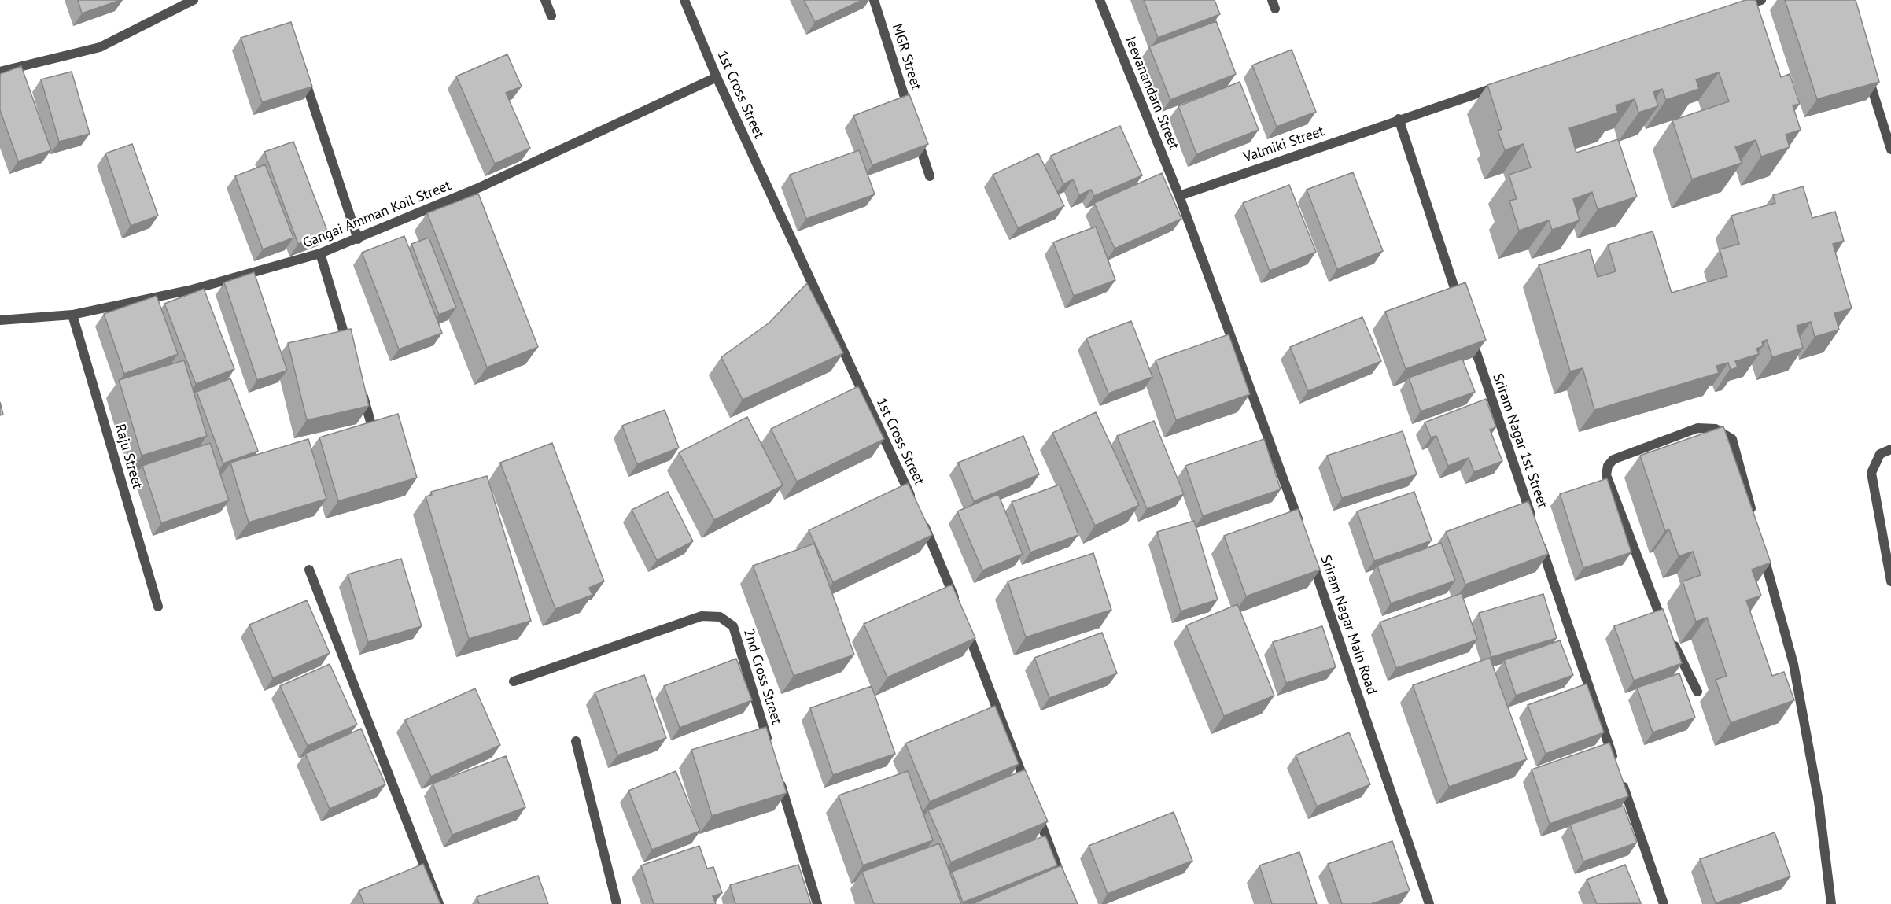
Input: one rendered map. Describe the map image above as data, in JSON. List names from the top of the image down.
{
  "streets": {
    "street": [
      "MGR Street",
      "Jeevanandam Street",
      "1st Cross Street",
      "Valmiki Street",
      "Gangai Amman Koil Street",
      "Sriram Nagar 1st Street",
      "Raju Street",
      "Sriram Nagar Main Road",
      "2nd Cross Street"
    ]
  },
  "crossings": [
    ["Jeevanandam Street", "Valmiki Street"],
    ["1st Cross Street", "Gangai Amman Koil Street"],
    ["Gangai Amman Koil Street", "Raju Street"]
  ]
}
